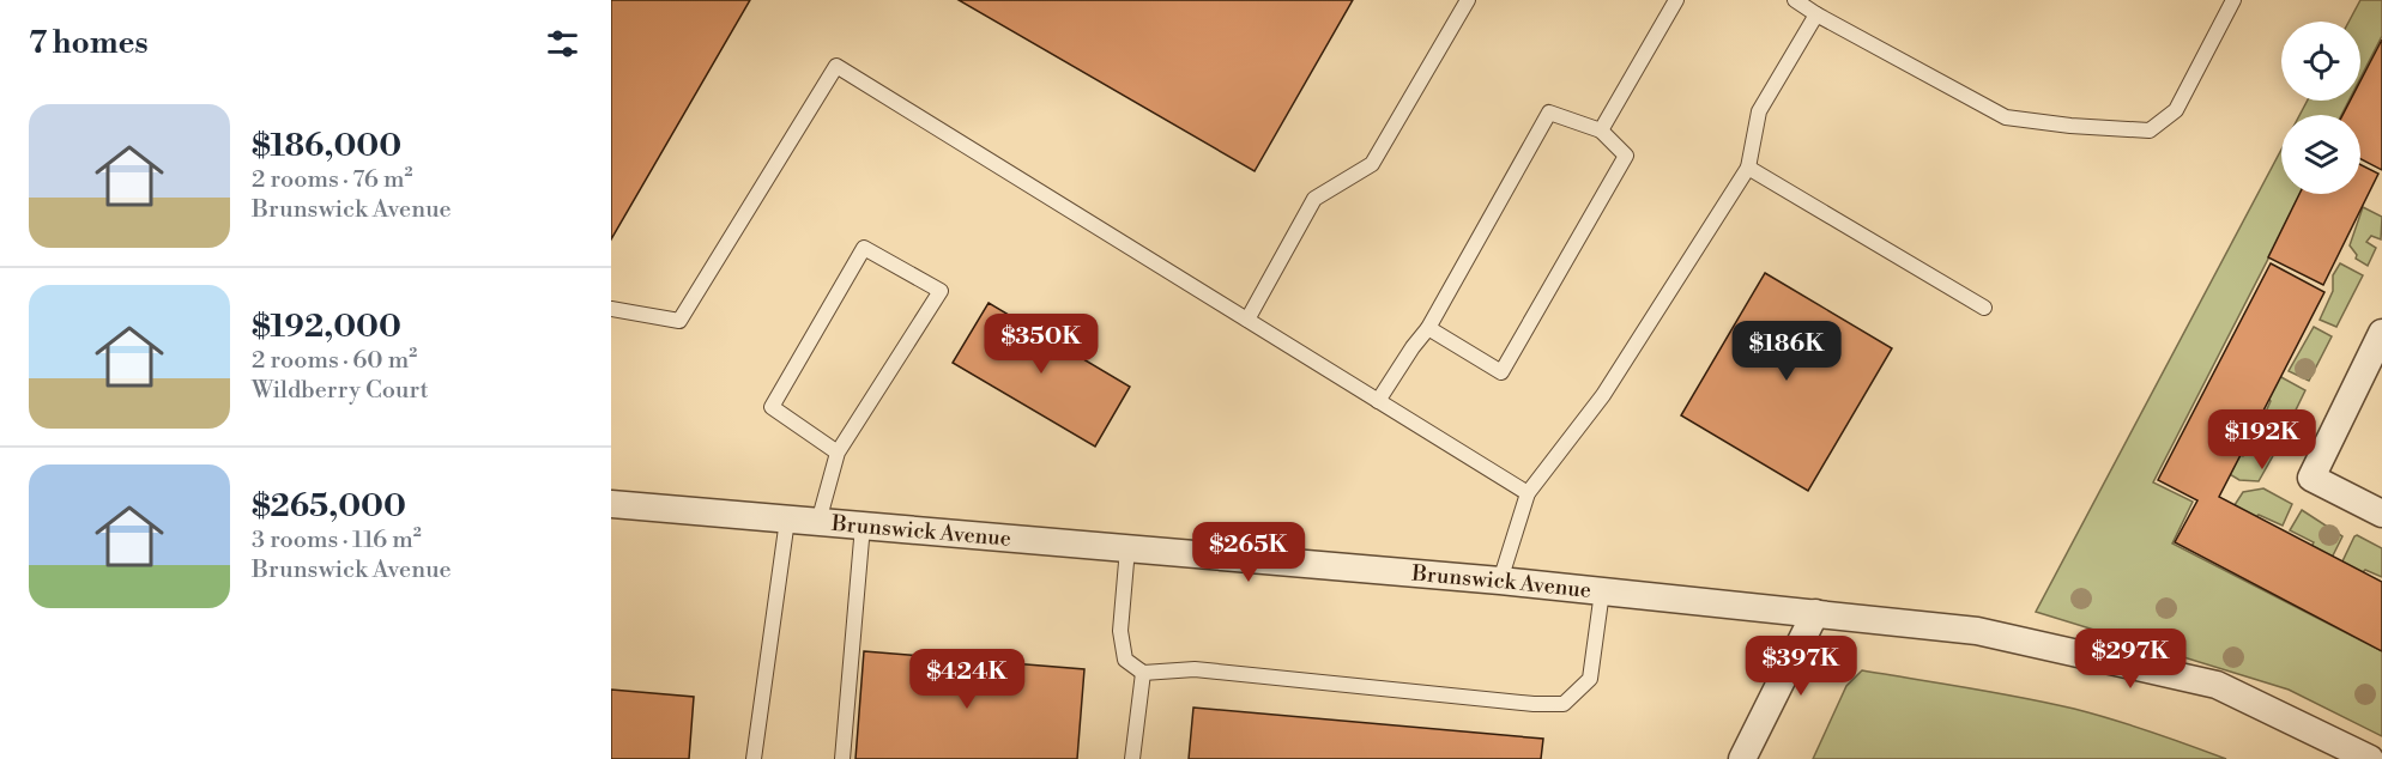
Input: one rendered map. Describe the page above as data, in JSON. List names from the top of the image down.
{
  "streets": {
    "street": ["Brunswick Avenue"]
  },
  "page": {
    "heading": "7 homes",
    "list": [
      {
        "name": "$186,000",
        "note": "2 rooms · 76 m² · Brunswick Avenue"
      },
      {
        "name": "$192,000",
        "note": "2 rooms · 60 m² · Wildberry Court"
      },
      {
        "name": "$265,000",
        "note": "3 rooms · 116 m² · Brunswick Avenue"
      }
    ],
    "price": [
      "$350K",
      "$186K",
      "$192K",
      "$265K",
      "$297K",
      "$397K",
      "$424K"
    ]
  }
}
